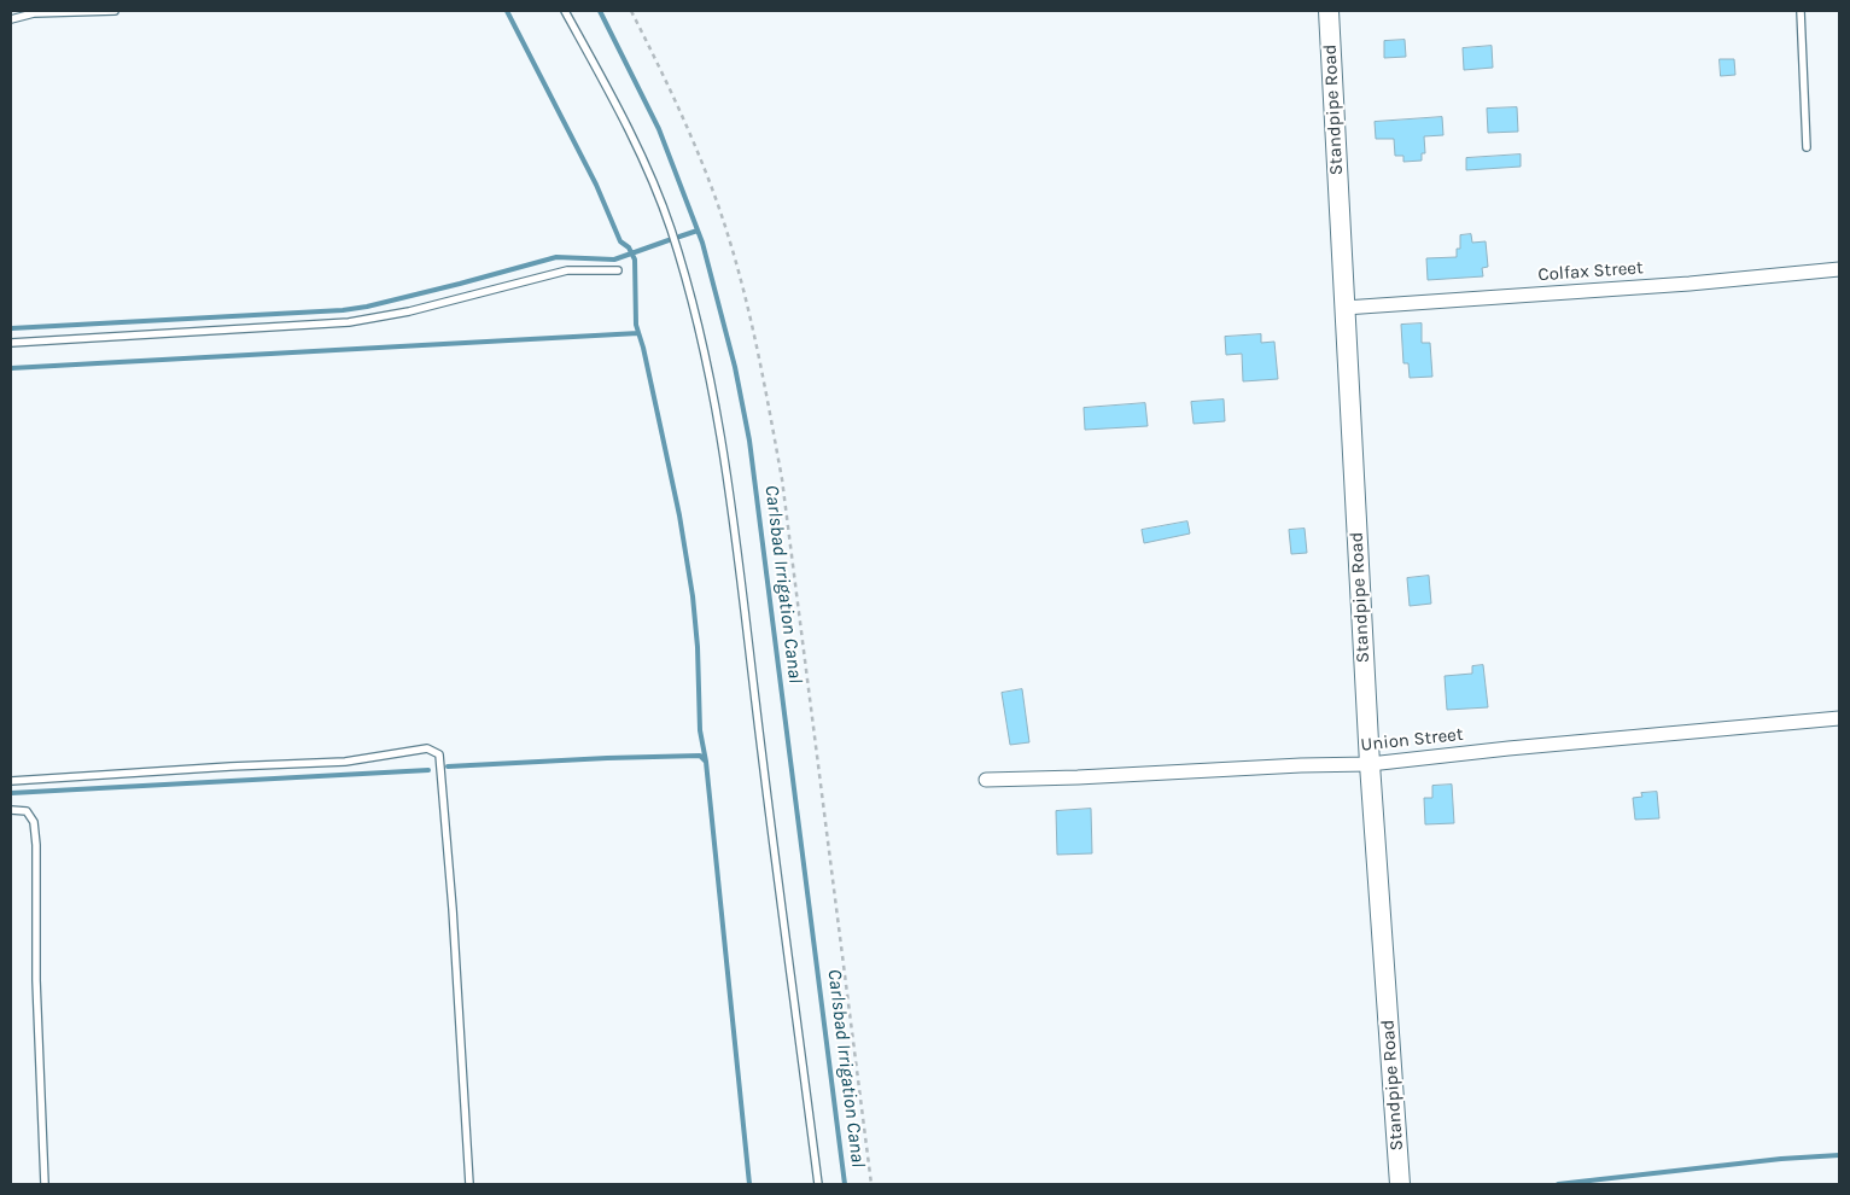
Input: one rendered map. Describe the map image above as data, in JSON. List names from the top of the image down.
{
  "streets": {
    "street": ["Standpipe Road", "Colfax Street", "Union Street"]
  },
  "crossings": [
    ["Standpipe Road", "Colfax Street"],
    ["Standpipe Road", "Union Street"]
  ],
  "water": ["Carlsbad Irrigation Canal"]
}
